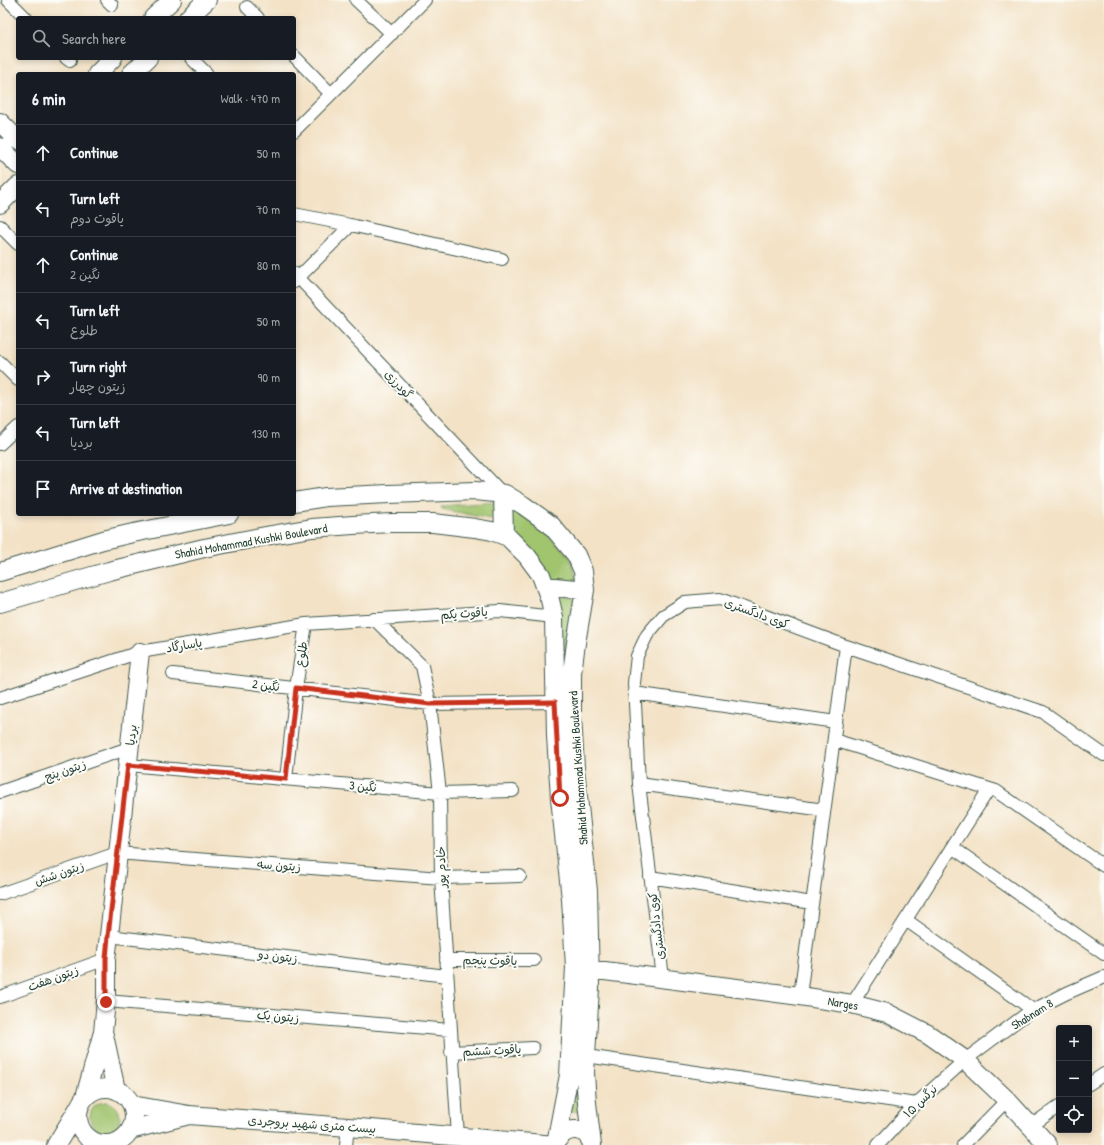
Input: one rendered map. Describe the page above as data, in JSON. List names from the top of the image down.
{
  "streets": {
    "main road": [
      "Shahid Mohammad Kushki Boulevard",
      "بردیا",
      "Narges",
      "بیست متری شهید بروجردی"
    ],
    "street": [
      "گودرزی",
      "یاقوت یکم",
      "کوی دادگستری",
      "پاسارگاد",
      "طلوع",
      "نگین 2",
      "زیتون پنج",
      "نگین 3",
      "زیتون سه",
      "خادم پور",
      "زیتون شش",
      "زیتون دو",
      "یاقوت پنجم",
      "زیتون هفت",
      "Shabnam 8",
      "زیتون یک",
      "یاقوت ششم",
      "نرگس ۱۵"
    ]
  },
  "crossings": [
    ["گودرزی", "Shahid Mohammad Kushki Boulevard"],
    ["Shahid Mohammad Kushki Boulevard", "یاقوت یکم"],
    ["Shahid Mohammad Kushki Boulevard", "نگین 2"],
    ["Shahid Mohammad Kushki Boulevard", "Narges"],
    ["Shahid Mohammad Kushki Boulevard", "بیست متری شهید بروجردی"],
    ["یاقوت یکم", "پاسارگاد"],
    ["یاقوت یکم", "خادم پور"],
    ["کوی دادگستری", "Narges"],
    ["پاسارگاد", "طلوع"],
    ["پاسارگاد", "بردیا"],
    ["پاسارگاد", "خادم پور"],
    ["طلوع", "نگین 2"],
    ["طلوع", "نگین 3"],
    ["نگین 2", "خادم پور"],
    ["بردیا", "زیتون پنج"],
    ["بردیا", "نگین 3"],
    ["بردیا", "زیتون سه"],
    ["بردیا", "زیتون شش"],
    ["بردیا", "زیتون دو"],
    ["بردیا", "زیتون هفت"],
    ["بردیا", "زیتون یک"],
    ["نگین 3", "خادم پور"],
    ["زیتون سه", "خادم پور"],
    ["زیتون سه", "زیتون شش"],
    ["خادم پور", "زیتون دو"],
    ["خادم پور", "یاقوت پنجم"],
    ["خادم پور", "زیتون یک"],
    ["خادم پور", "یاقوت ششم"],
    ["خادم پور", "بیست متری شهید بروجردی"],
    ["Narges", "Shabnam 8"],
    ["Narges", "نرگس ۱۵"],
    ["Shabnam 8", "نرگس ۱۵"]
  ],
  "page": {
    "search": "Search here",
    "heading": ["6 min", "Walk · 470 m"],
    "list": [
      ["Continue", "50 m"],
      ["Turn left", "یاقوت دوم", "70 m"],
      ["Continue", "نگین 2", "80 m"],
      ["Turn left", "طلوع", "50 m"],
      ["Turn right", "زیتون چهار", "90 m"],
      ["Turn left", "بردیا", "130 m"],
      "Arrive at destination"
    ],
    "map_buttons": ["+", "−"]
  }
}
